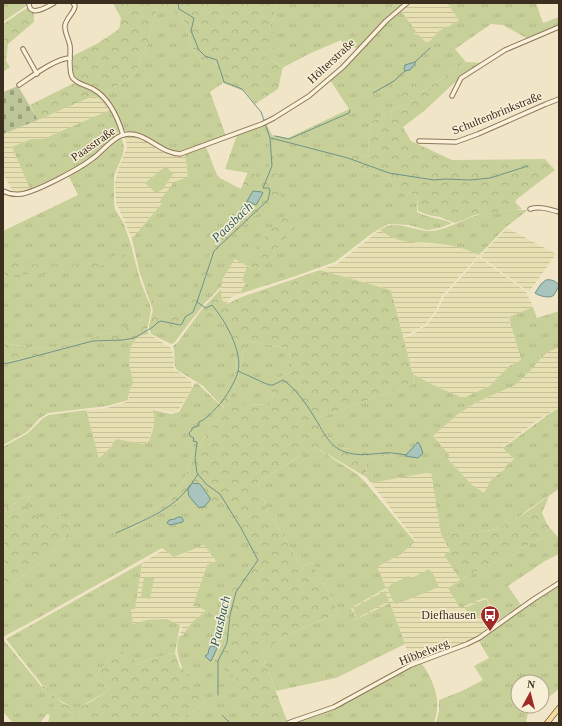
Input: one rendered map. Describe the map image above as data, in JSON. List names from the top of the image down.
{
  "streets": {
    "street": [
      "Hölterstraße",
      "Schultenbrinkstraße",
      "Paasstraße",
      "Hibbelweg"
    ]
  },
  "crossings": [
    ["Hölterstraße", "Paasstraße"]
  ],
  "water": ["Paasbach"],
  "places": {
    "bus stop": ["Diefhausen"]
  },
  "north": "top"
}
